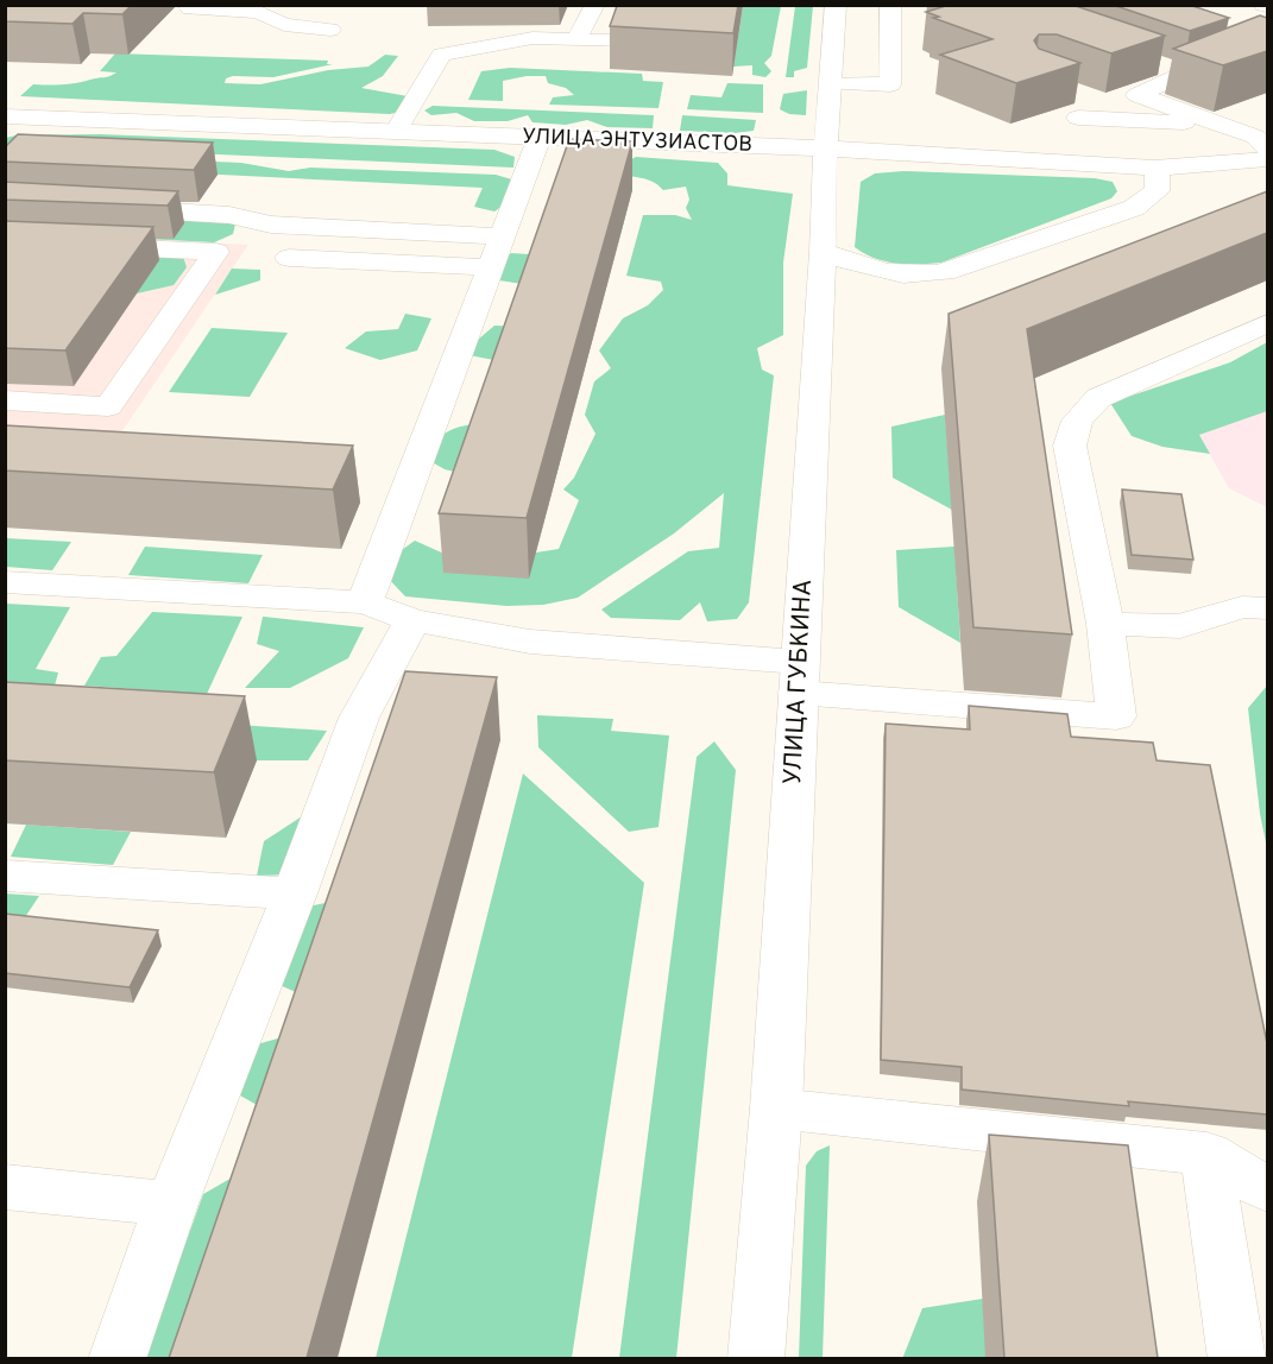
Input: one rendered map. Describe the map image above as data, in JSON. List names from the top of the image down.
{
  "streets": {
    "main road": ["УЛИЦА ЭНТУЗИАСТОВ", "УЛИЦА ГУБКИНА"]
  },
  "crossings": [
    ["УЛИЦА ЭНТУЗИАСТОВ", "УЛИЦА ГУБКИНА"]
  ]
}
